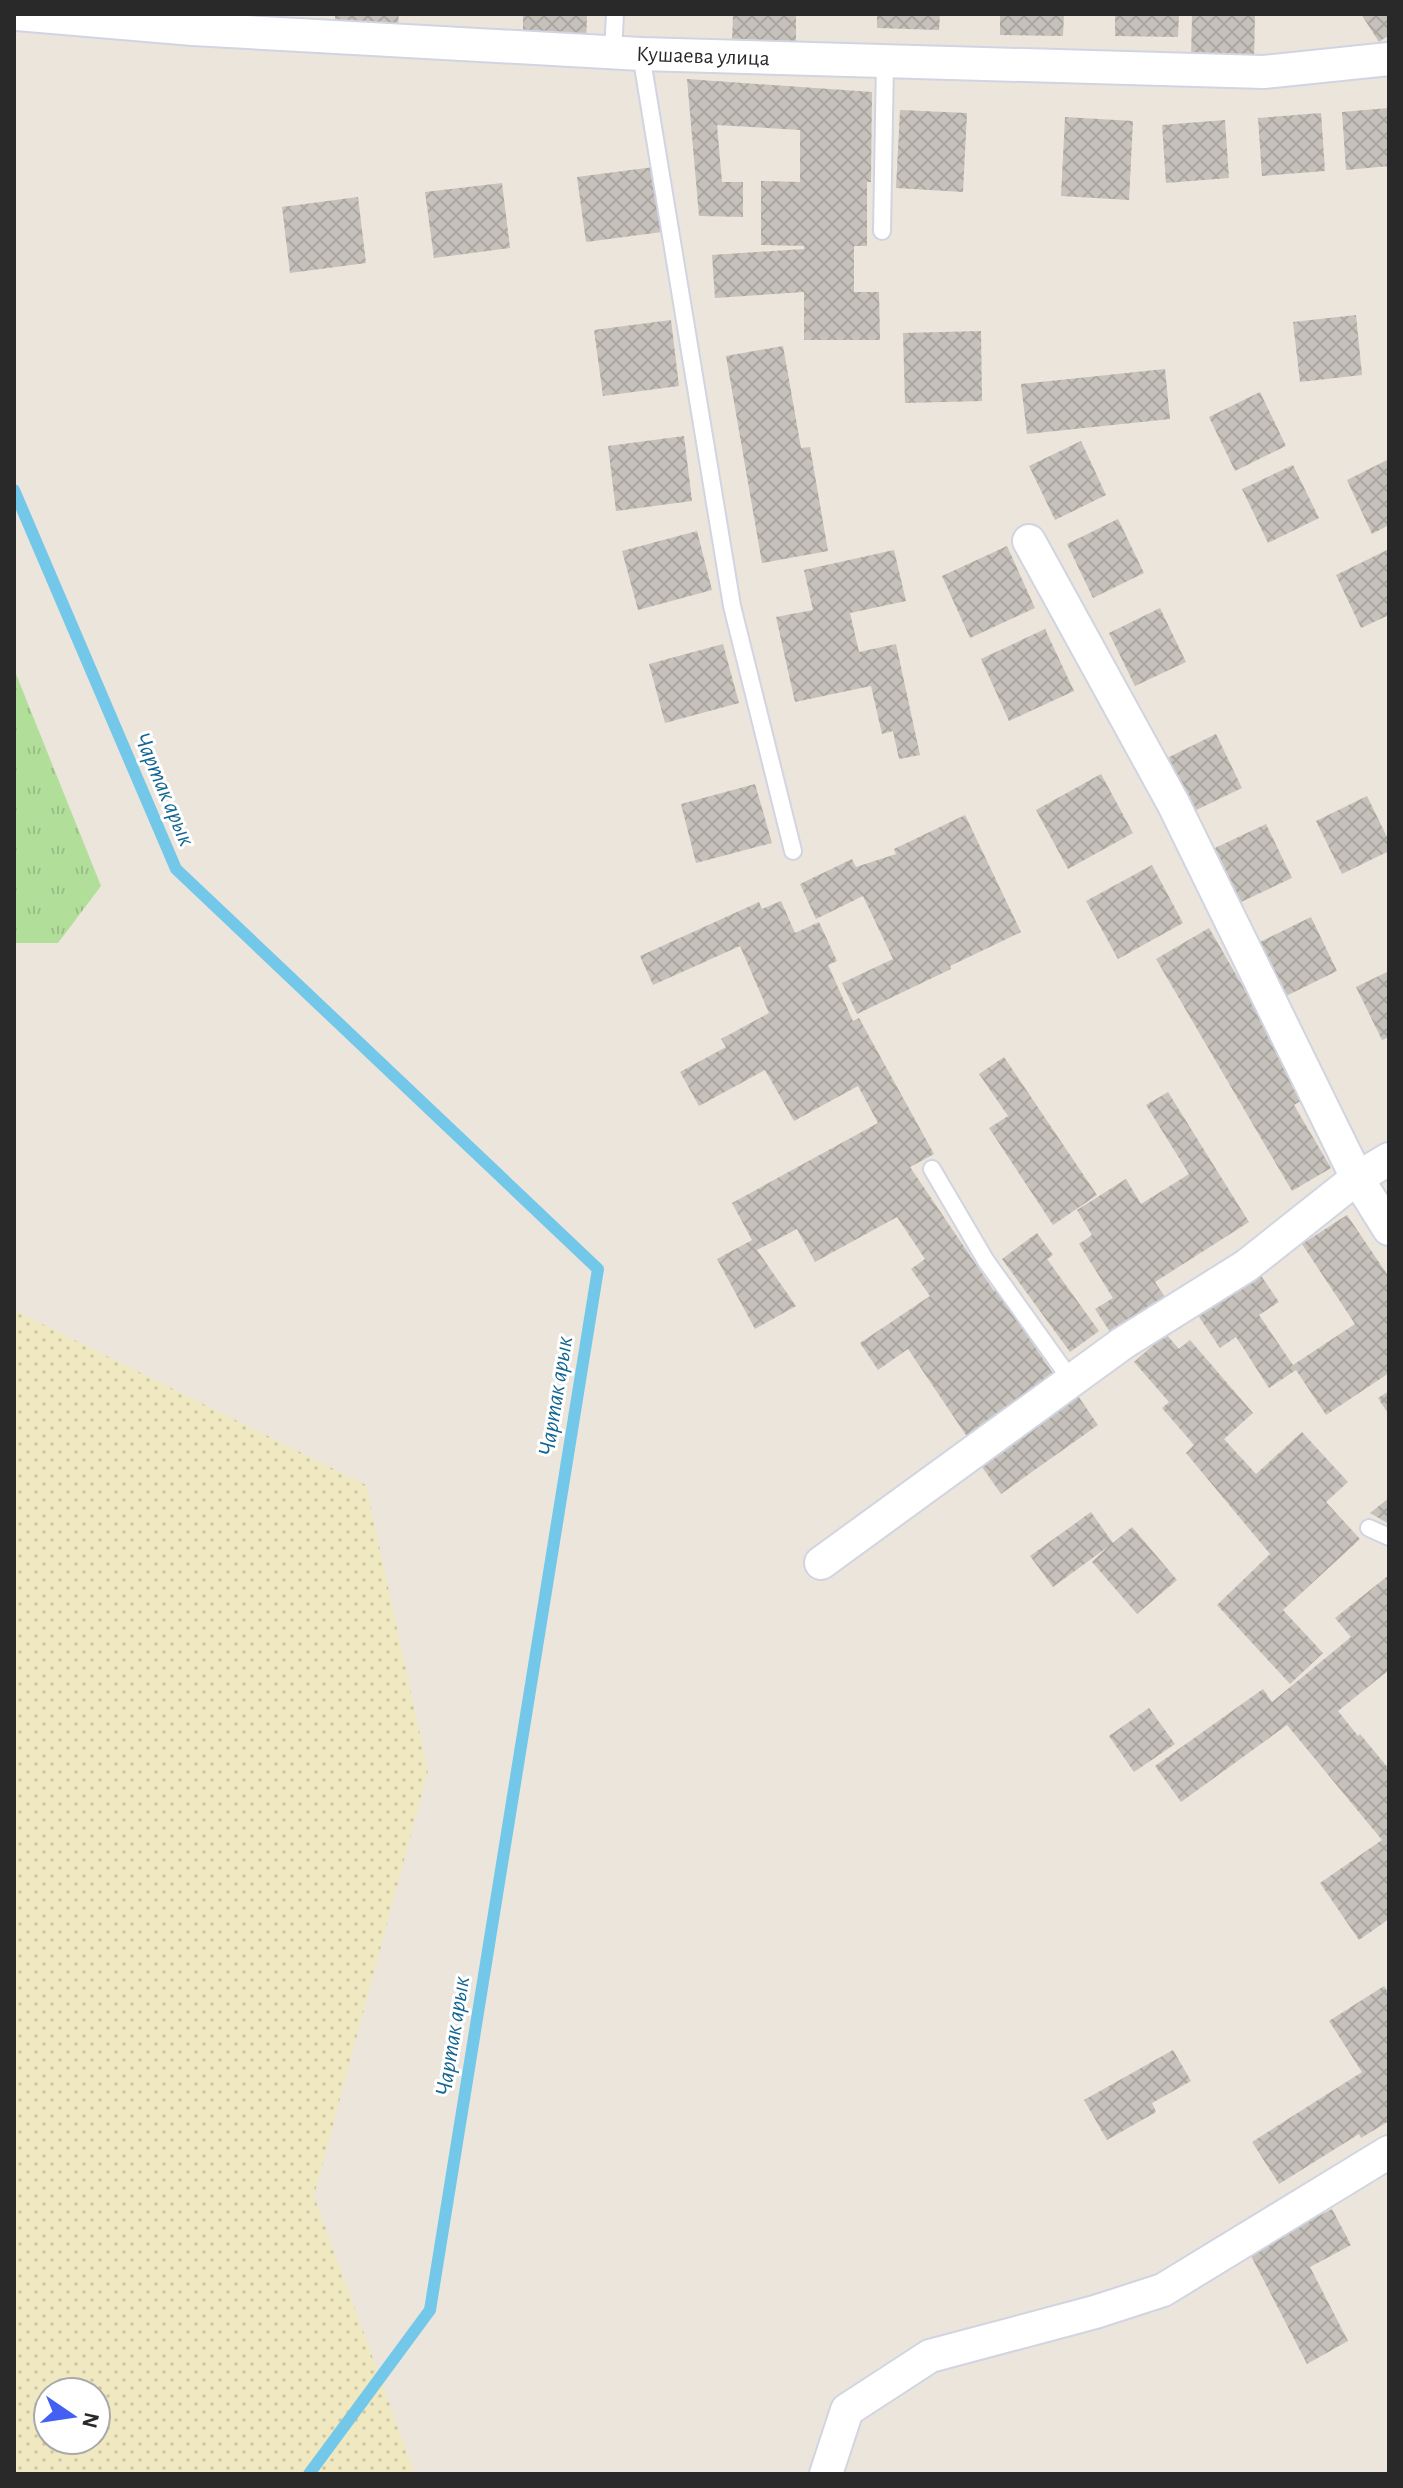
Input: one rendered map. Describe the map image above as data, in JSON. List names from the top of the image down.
{
  "streets": {
    "street": ["Кушаева улица"]
  },
  "water": ["Чартак арык"],
  "north": "right"
}
